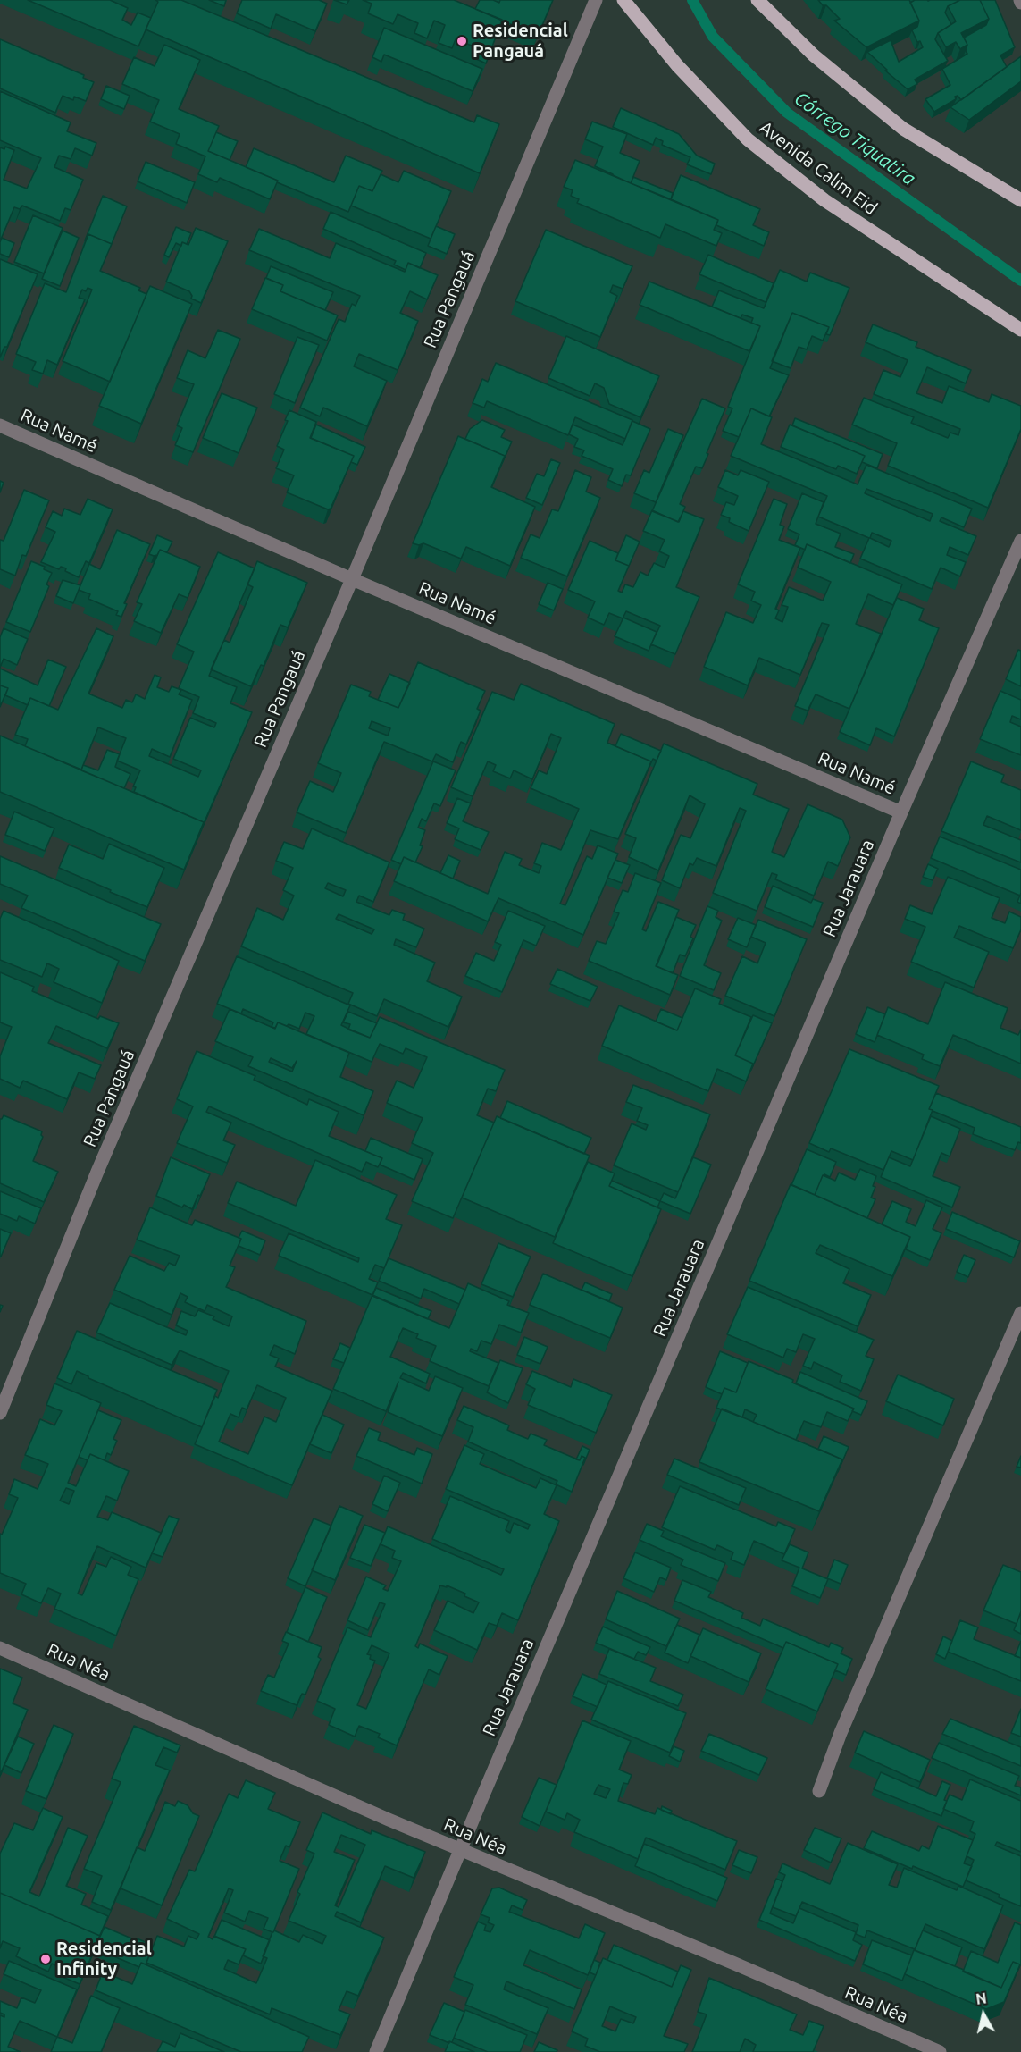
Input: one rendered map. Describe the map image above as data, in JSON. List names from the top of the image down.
{
  "streets": {
    "main road": ["Avenida Calim Eid"],
    "street": [
      "Rua Pangauá",
      "Rua Namé",
      "Rua Jarauara",
      "Rua Néa"
    ]
  },
  "crossings": [
    ["Rua Pangauá", "Rua Namé"],
    ["Rua Namé", "Rua Jarauara"],
    ["Rua Jarauara", "Rua Néa"]
  ],
  "water": ["Córrego Tiquatira"],
  "places": ["Residencial Pangauá", "Residencial Infinity"],
  "north": "top"
}
